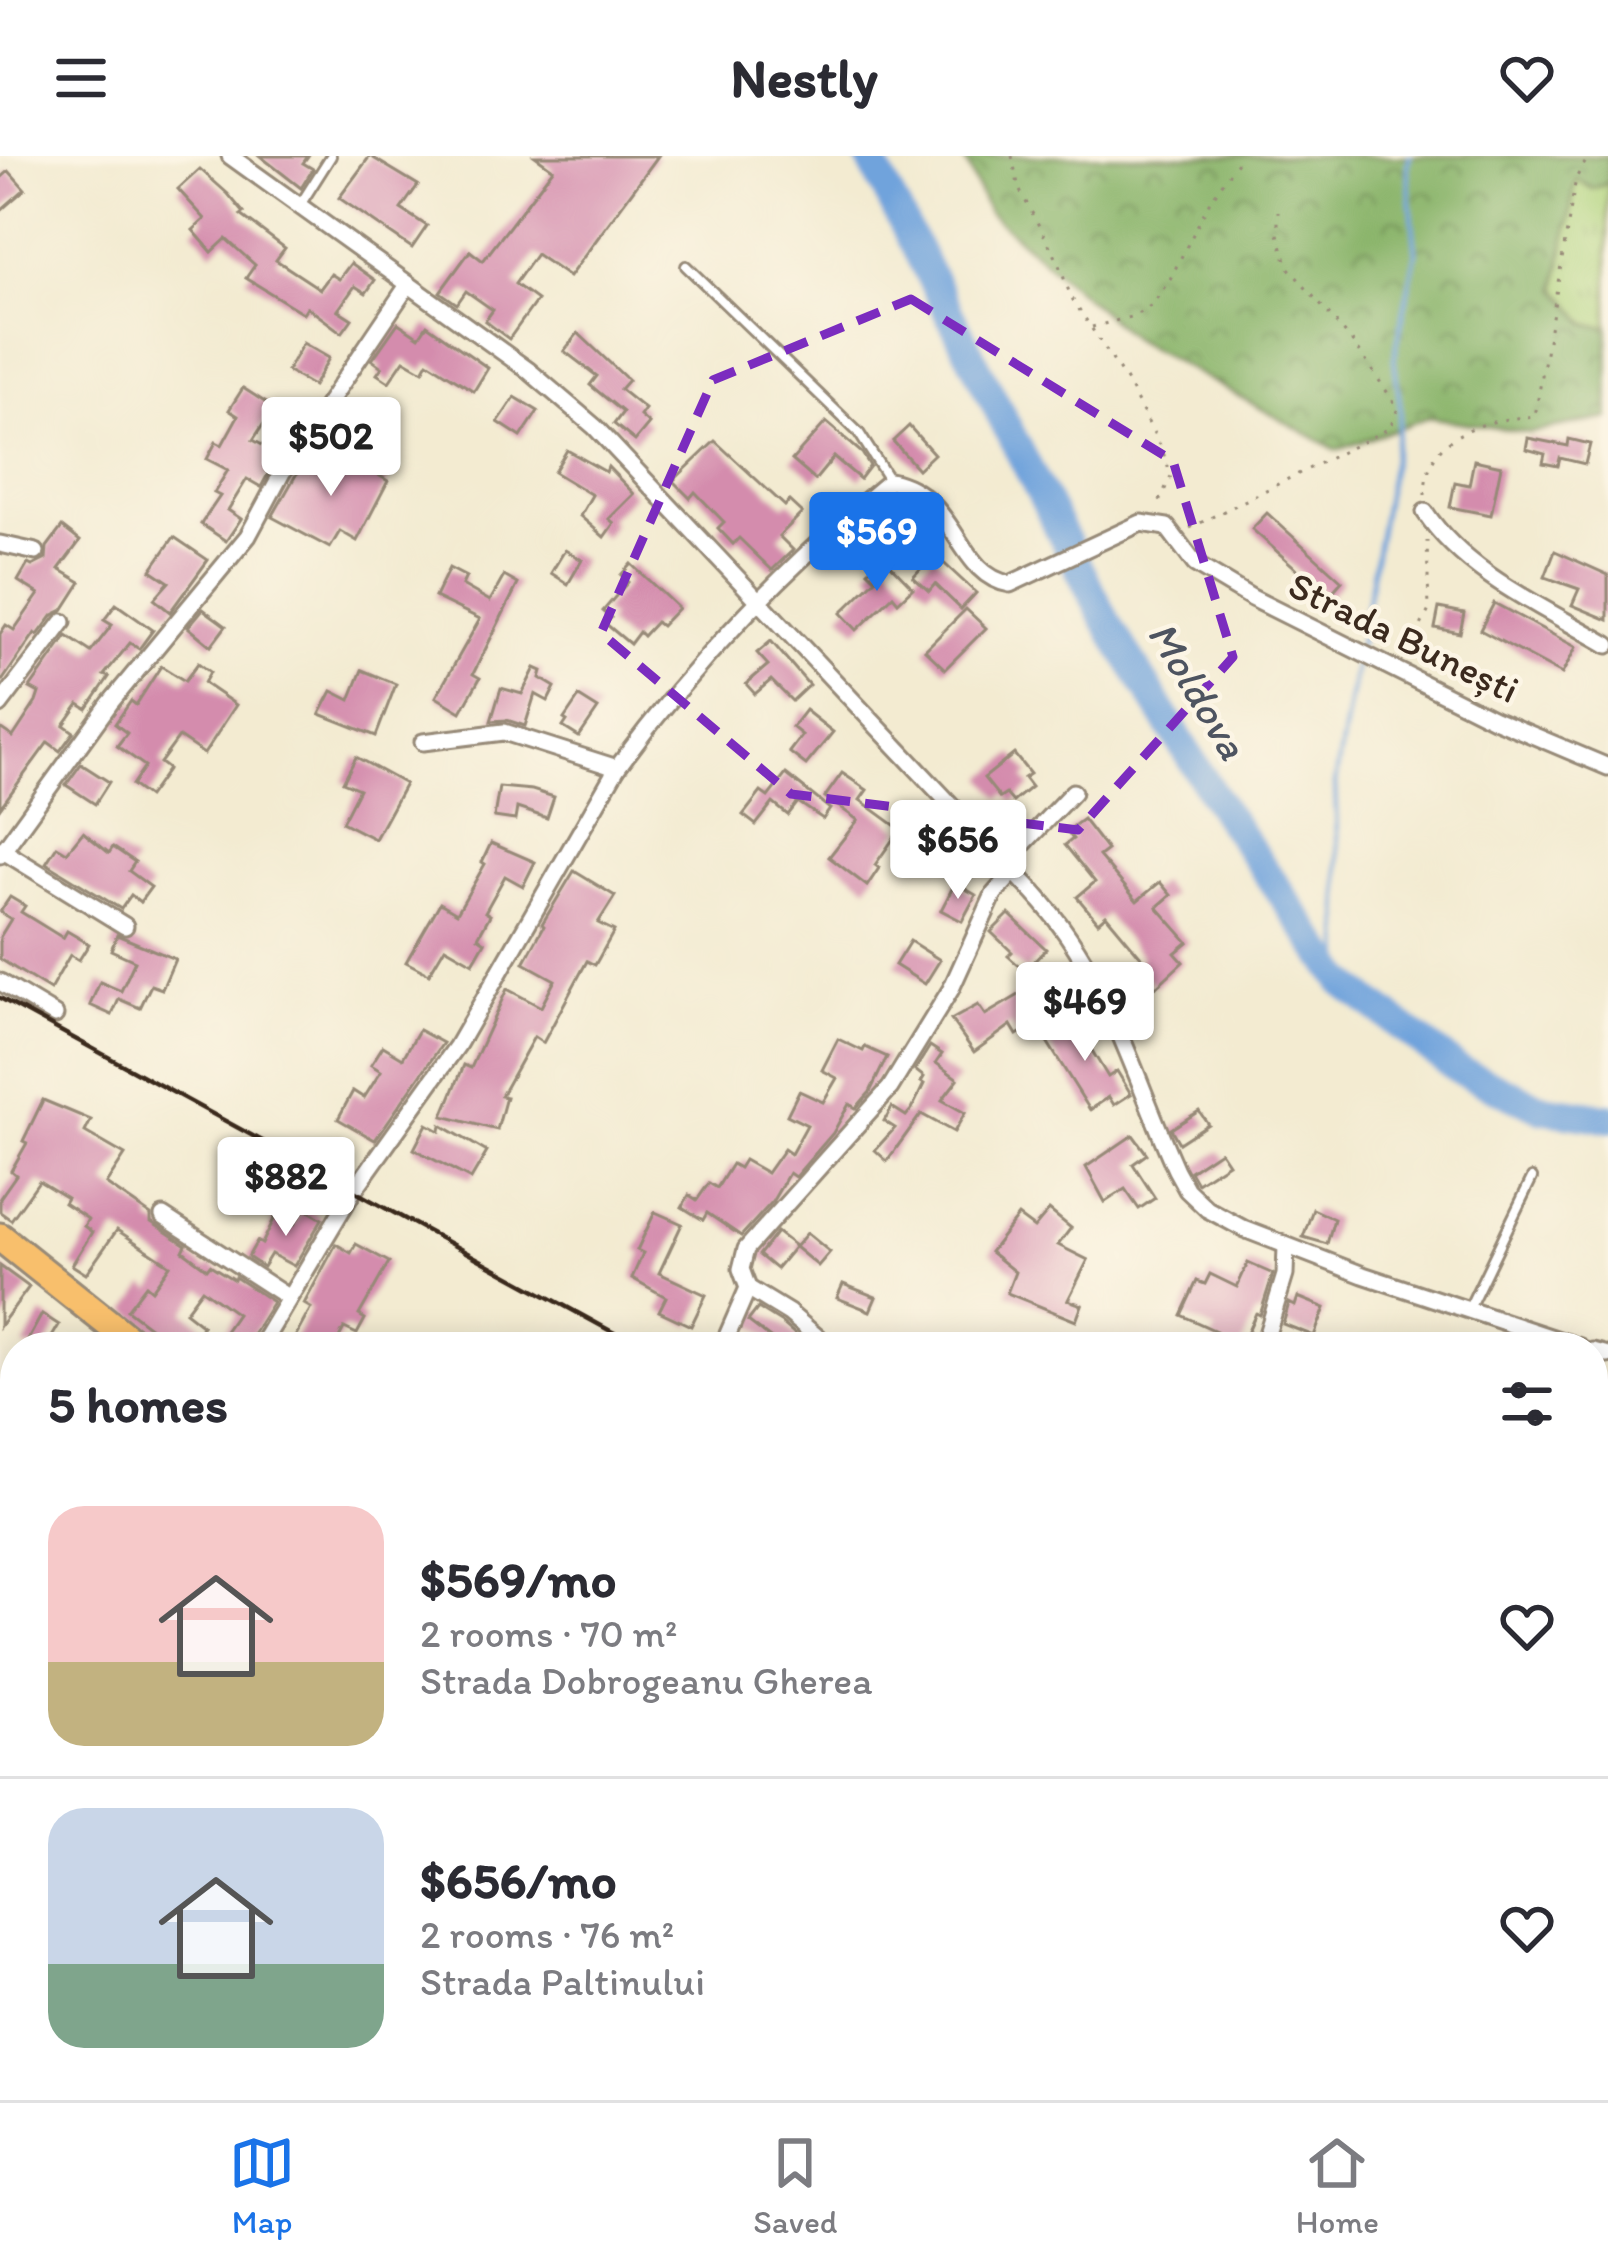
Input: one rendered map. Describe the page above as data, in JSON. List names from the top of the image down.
{
  "streets": {
    "street": ["Strada Bunești"]
  },
  "water": ["Moldova"],
  "page": {
    "header": "Nestly",
    "price": [
      "$502",
      "$569",
      "$656",
      "$469",
      "$882"
    ],
    "heading": "5 homes",
    "list": [
      {
        "name": "$569/mo",
        "note": "2 rooms · 70 m² · Strada Dobrogeanu Gherea"
      },
      {
        "name": "$656/mo",
        "note": "2 rooms · 76 m² · Strada Paltinului"
      }
    ],
    "tabs": ["Map", "Saved", "Home"]
  }
}
